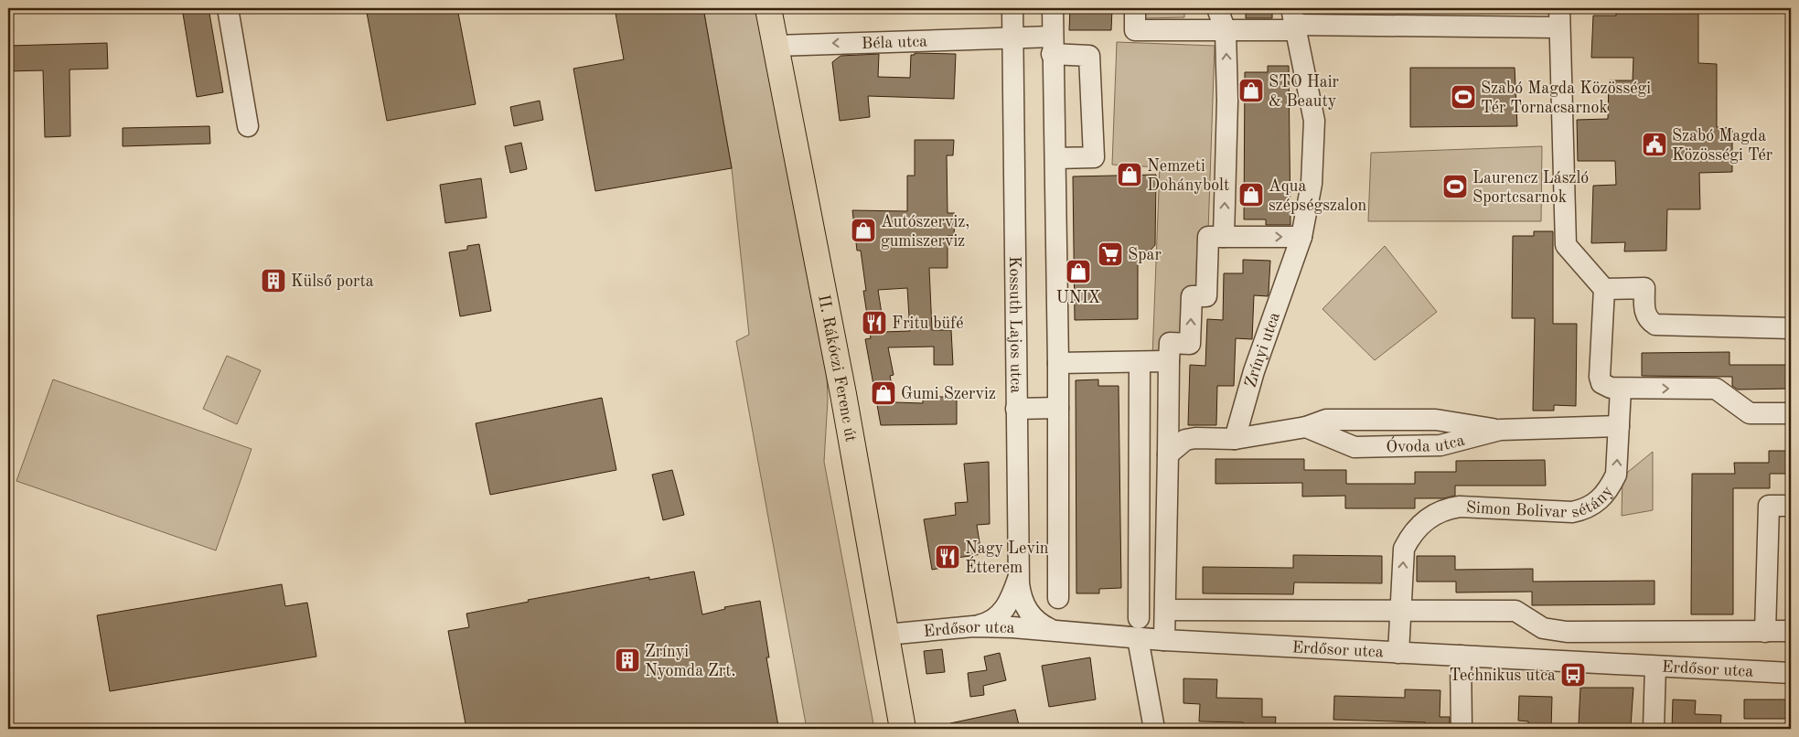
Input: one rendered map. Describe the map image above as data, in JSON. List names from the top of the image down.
{
  "streets": {
    "main road": ["II. Rákóczi Ferenc út"],
    "street": [
      "Béla utca",
      "Kossuth Lajos utca",
      "Zrínyi utca",
      "Óvoda utca",
      "Simon Bolivar sétány",
      "Erdősor utca"
    ]
  },
  "crossings": [
    ["Béla utca", "Kossuth Lajos utca"],
    ["Béla utca", "II. Rákóczi Ferenc út"],
    ["Kossuth Lajos utca", "Erdősor utca"],
    ["II. Rákóczi Ferenc út", "Erdősor utca"],
    ["Óvoda utca", "Simon Bolivar sétány"],
    ["Simon Bolivar sétány", "Erdősor utca"]
  ],
  "one_way": ["Béla utca"],
  "places": {
    "shop": [
      "STO Hair & Beauty",
      "Nemzeti Dohánybolt",
      "Aqua szépségszalon",
      "Autószerviz, gumiszerviz",
      "UNIX",
      "Gumi Szerviz"
    ],
    "sports": ["Szabó Magda Közösségi Tér Tornacsarnok", "Laurencz László Sportcsarnok"],
    "public building": ["Szabó Magda Közösségi Tér"],
    "supermarket": ["Spar"],
    "building": ["Külső porta", "Zrínyi Nyomda Zrt."],
    "restaurant": ["Fritu büfé", "Nagy Levin Étterem"],
    "bus stop": ["Technikus utca"]
  }
}
